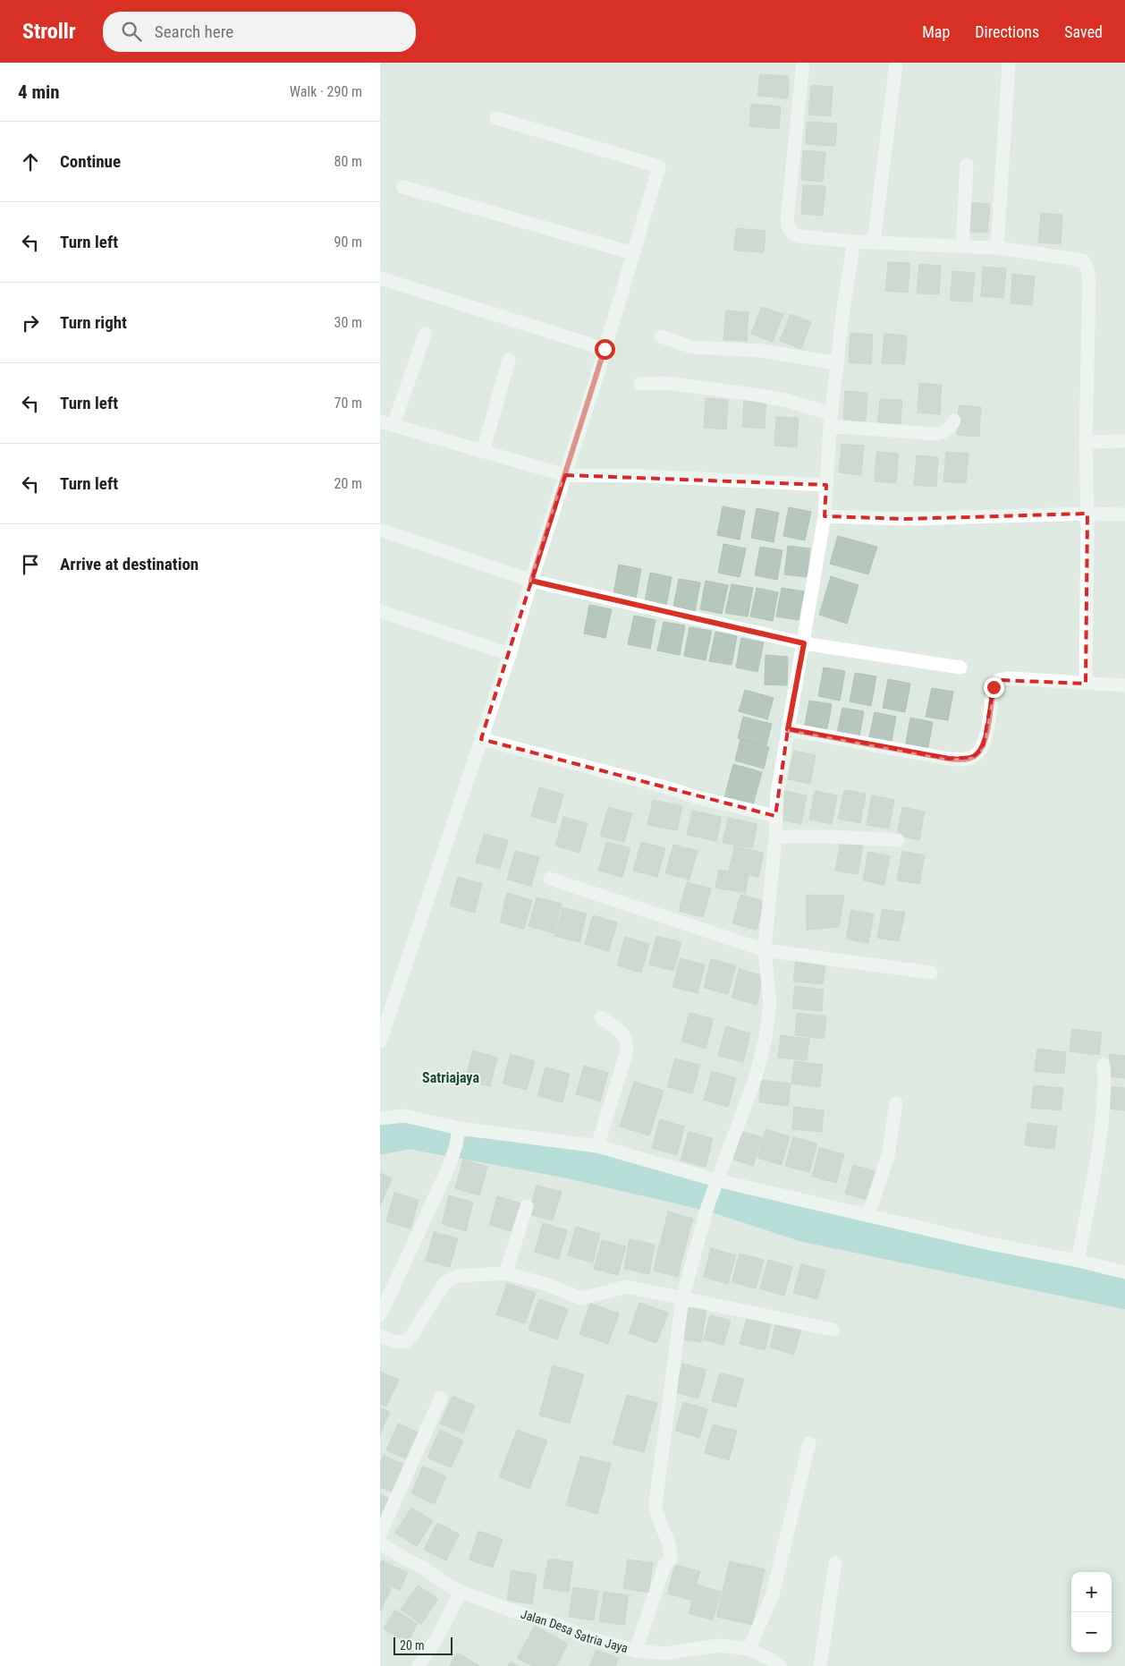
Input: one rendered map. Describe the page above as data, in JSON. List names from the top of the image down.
{
  "streets": {
    "street": ["Jalan Desa Satria Jaya"]
  },
  "districts": ["Satriajaya"],
  "scale_bar": "20 m",
  "page": {
    "header": "Strollr",
    "search": "Search here",
    "nav": ["Map", "Directions", "Saved"],
    "heading": ["4 min", "Walk · 290 m"],
    "list": [
      ["Continue", "80 m"],
      ["Turn left", "90 m"],
      ["Turn right", "30 m"],
      ["Turn left", "70 m"],
      ["Turn left", "20 m"],
      "Arrive at destination"
    ],
    "map_buttons": ["+", "−"],
    "scale": "20 m"
  }
}
